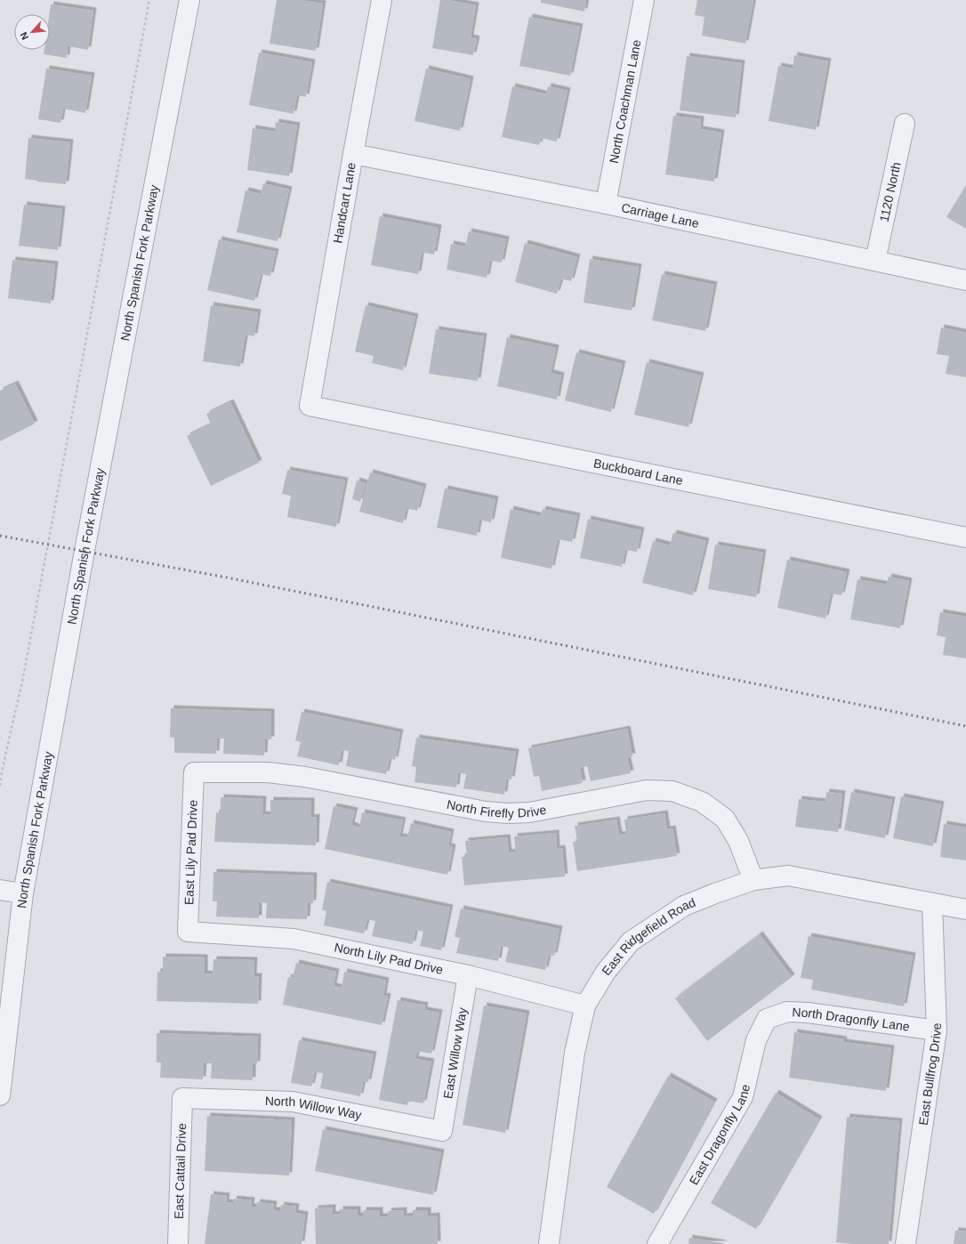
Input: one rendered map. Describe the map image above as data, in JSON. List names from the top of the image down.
{
  "streets": {
    "street": [
      "North Coachman Lane",
      "1120 North",
      "Handcart Lane",
      "Carriage Lane",
      "North Spanish Fork Parkway",
      "Buckboard Lane",
      "North Firefly Drive",
      "East Lily Pad Drive",
      "East Ridgefield Road",
      "North Lily Pad Drive",
      "North Dragonfly Lane",
      "East Willow Way",
      "East Bullfrog Drive",
      "North Willow Way",
      "East Dragonfly Lane",
      "East Cattail Drive"
    ]
  },
  "crossings": [
    ["North Coachman Lane", "Carriage Lane"],
    ["1120 North", "Carriage Lane"],
    ["Handcart Lane", "Carriage Lane"],
    ["Handcart Lane", "Buckboard Lane"],
    ["North Firefly Drive", "East Lily Pad Drive"],
    ["North Firefly Drive", "East Ridgefield Road"],
    ["East Lily Pad Drive", "North Lily Pad Drive"],
    ["East Ridgefield Road", "North Lily Pad Drive"],
    ["East Ridgefield Road", "East Bullfrog Drive"],
    ["North Lily Pad Drive", "East Willow Way"],
    ["North Dragonfly Lane", "East Bullfrog Drive"],
    ["North Dragonfly Lane", "East Dragonfly Lane"],
    ["East Willow Way", "North Willow Way"],
    ["North Willow Way", "East Cattail Drive"]
  ],
  "north": "bottom left"
}
